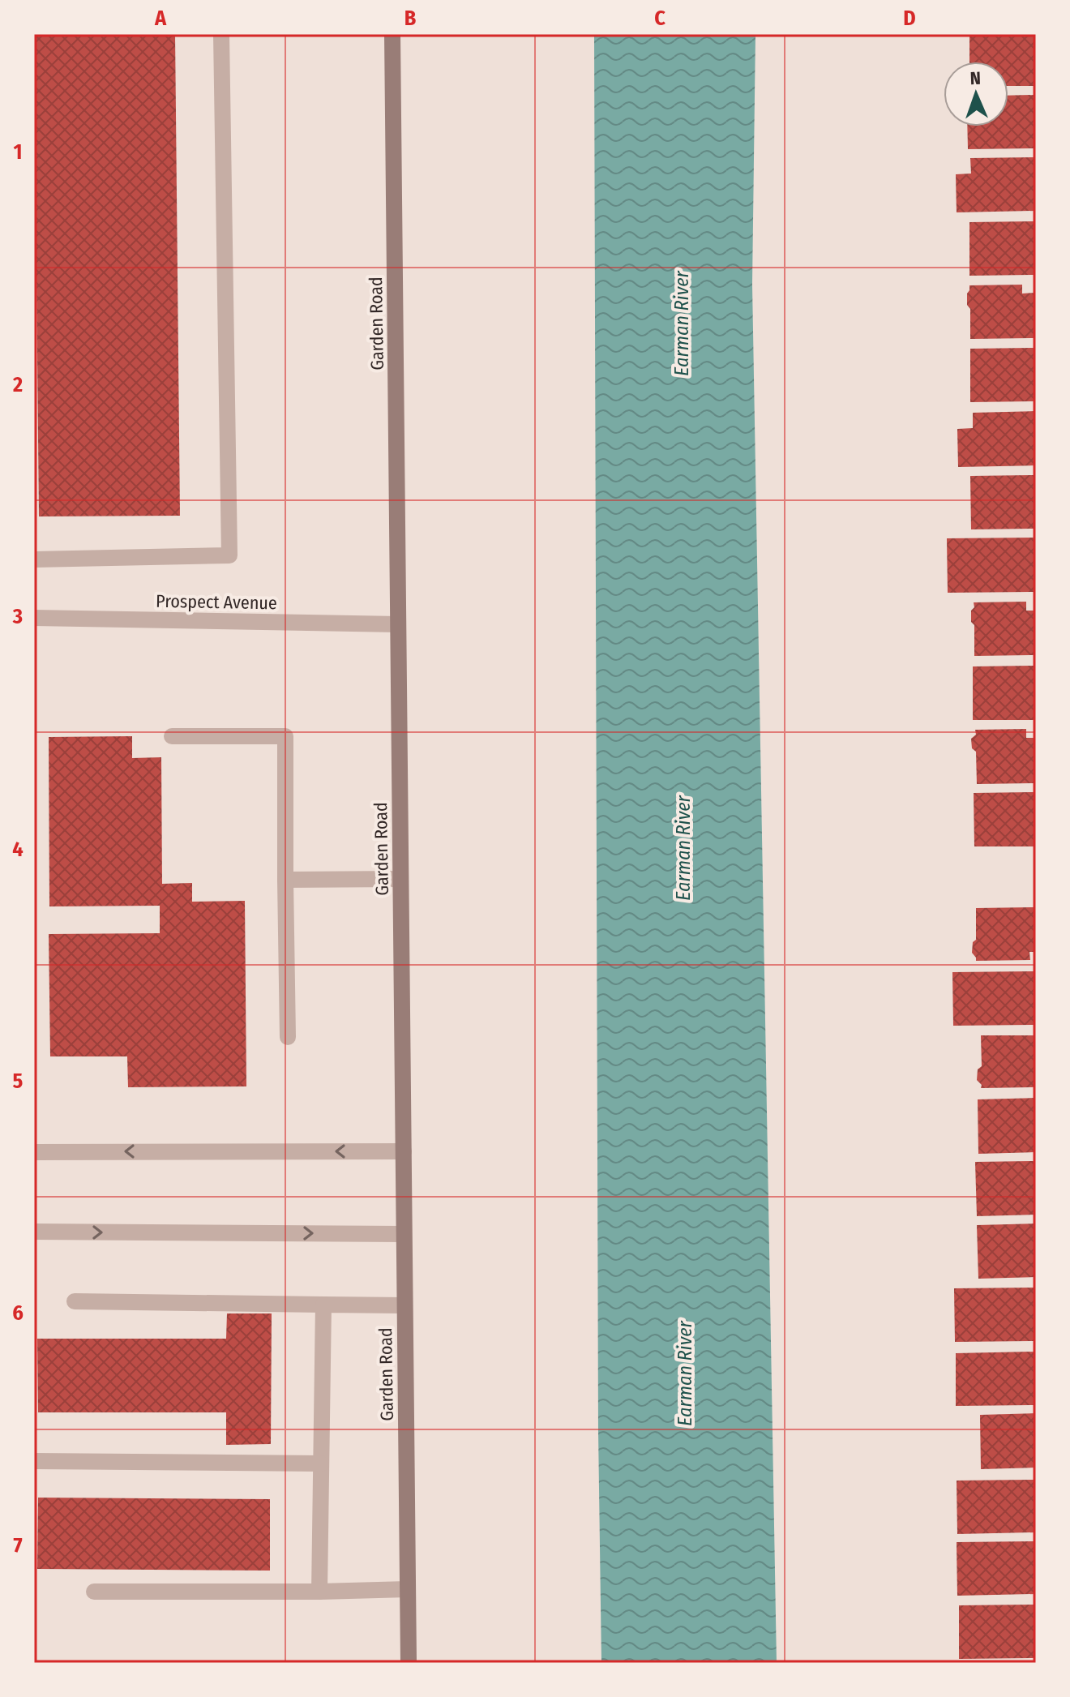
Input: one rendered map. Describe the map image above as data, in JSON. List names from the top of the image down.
{
  "streets": {
    "street": ["Garden Road", "Prospect Avenue"]
  },
  "crossings": [
    ["Garden Road", "Prospect Avenue"]
  ],
  "water": ["Earman River"],
  "north": "top",
  "grid": {
    "columns": [
      "A",
      "B",
      "C",
      "D"
    ],
    "rows": [
      "1",
      "2",
      "3",
      "4",
      "5",
      "6",
      "7"
    ]
  }
}
